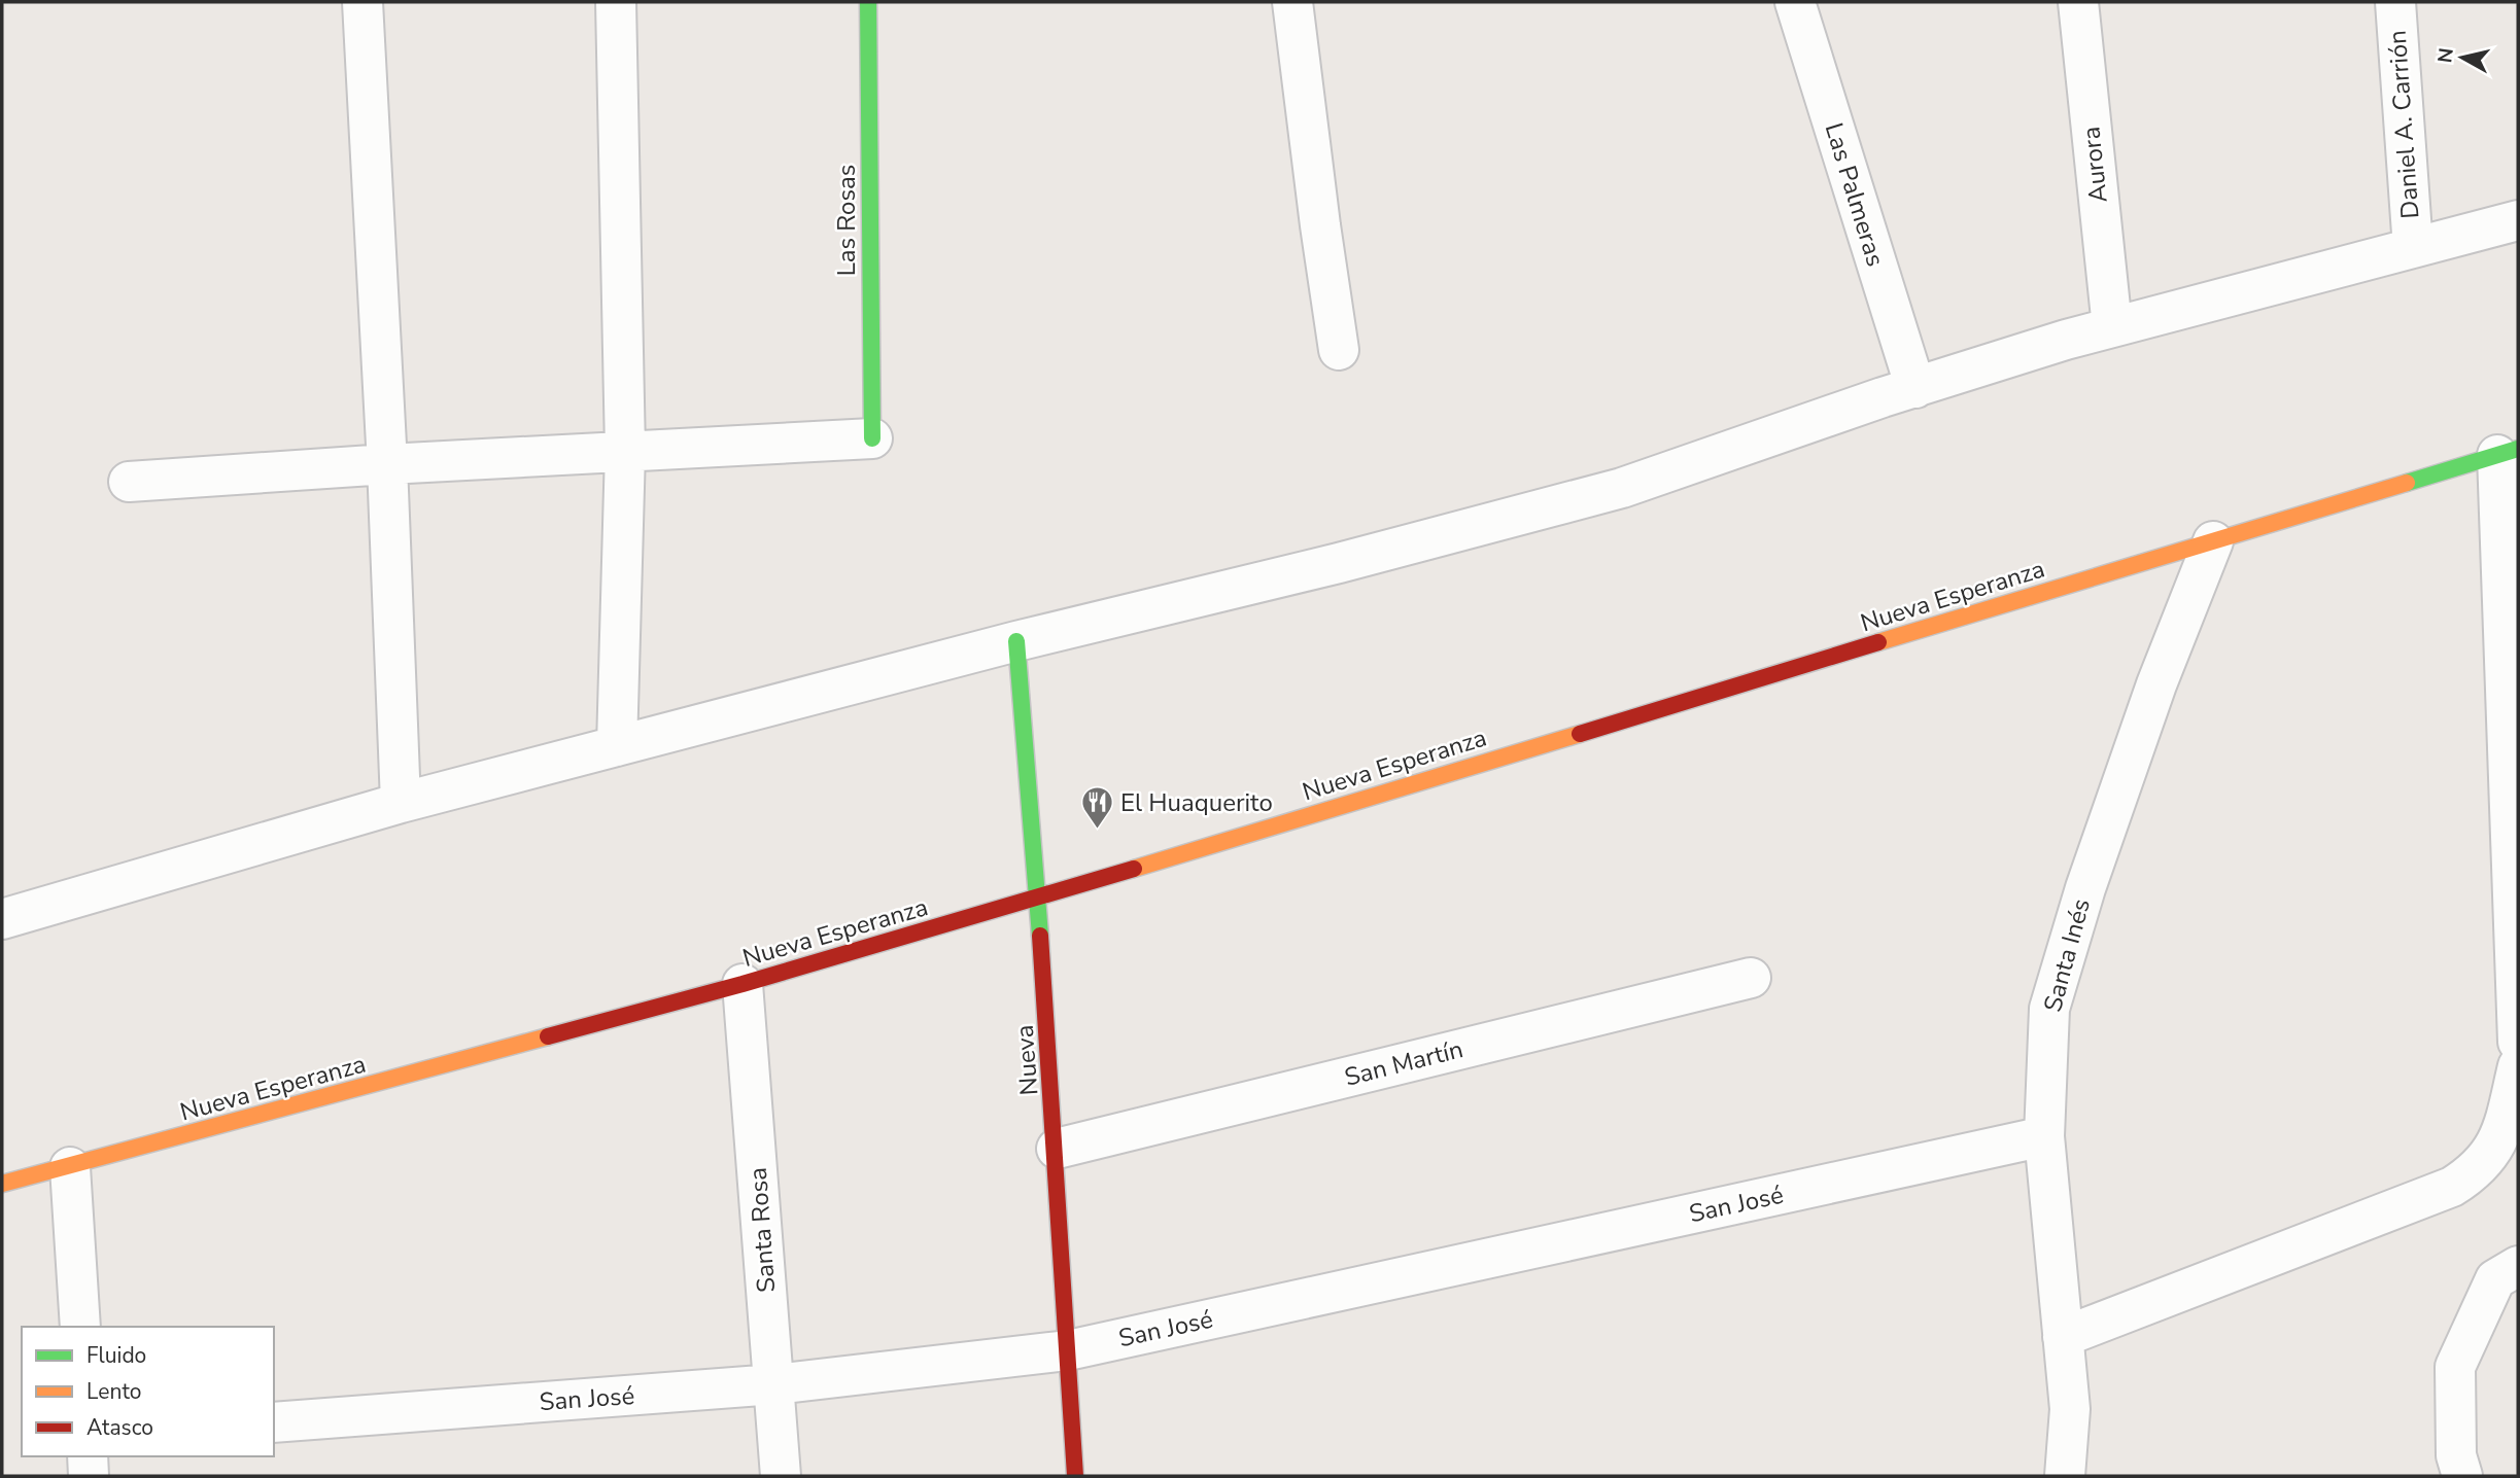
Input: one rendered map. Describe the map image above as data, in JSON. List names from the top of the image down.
{
  "streets": {
    "street": [
      "Daniel A. Carrión",
      "Aurora",
      "Las Palmeras",
      "Las Rosas",
      "Nueva Esperanza",
      "Santa Inés",
      "Nueva",
      "San Martín",
      "San José",
      "Santa Rosa"
    ]
  },
  "crossings": [
    ["Nueva Esperanza", "Santa Inés"],
    ["Nueva Esperanza", "Nueva"],
    ["Nueva Esperanza", "Santa Rosa"],
    ["Santa Inés", "San José"],
    ["Nueva", "San Martín"],
    ["Nueva", "San José"],
    ["San José", "Santa Rosa"]
  ],
  "places": {
    "restaurant": ["El Huaquerito"]
  },
  "legend": ["Fluido", "Lento", "Atasco"],
  "north": "left"
}
